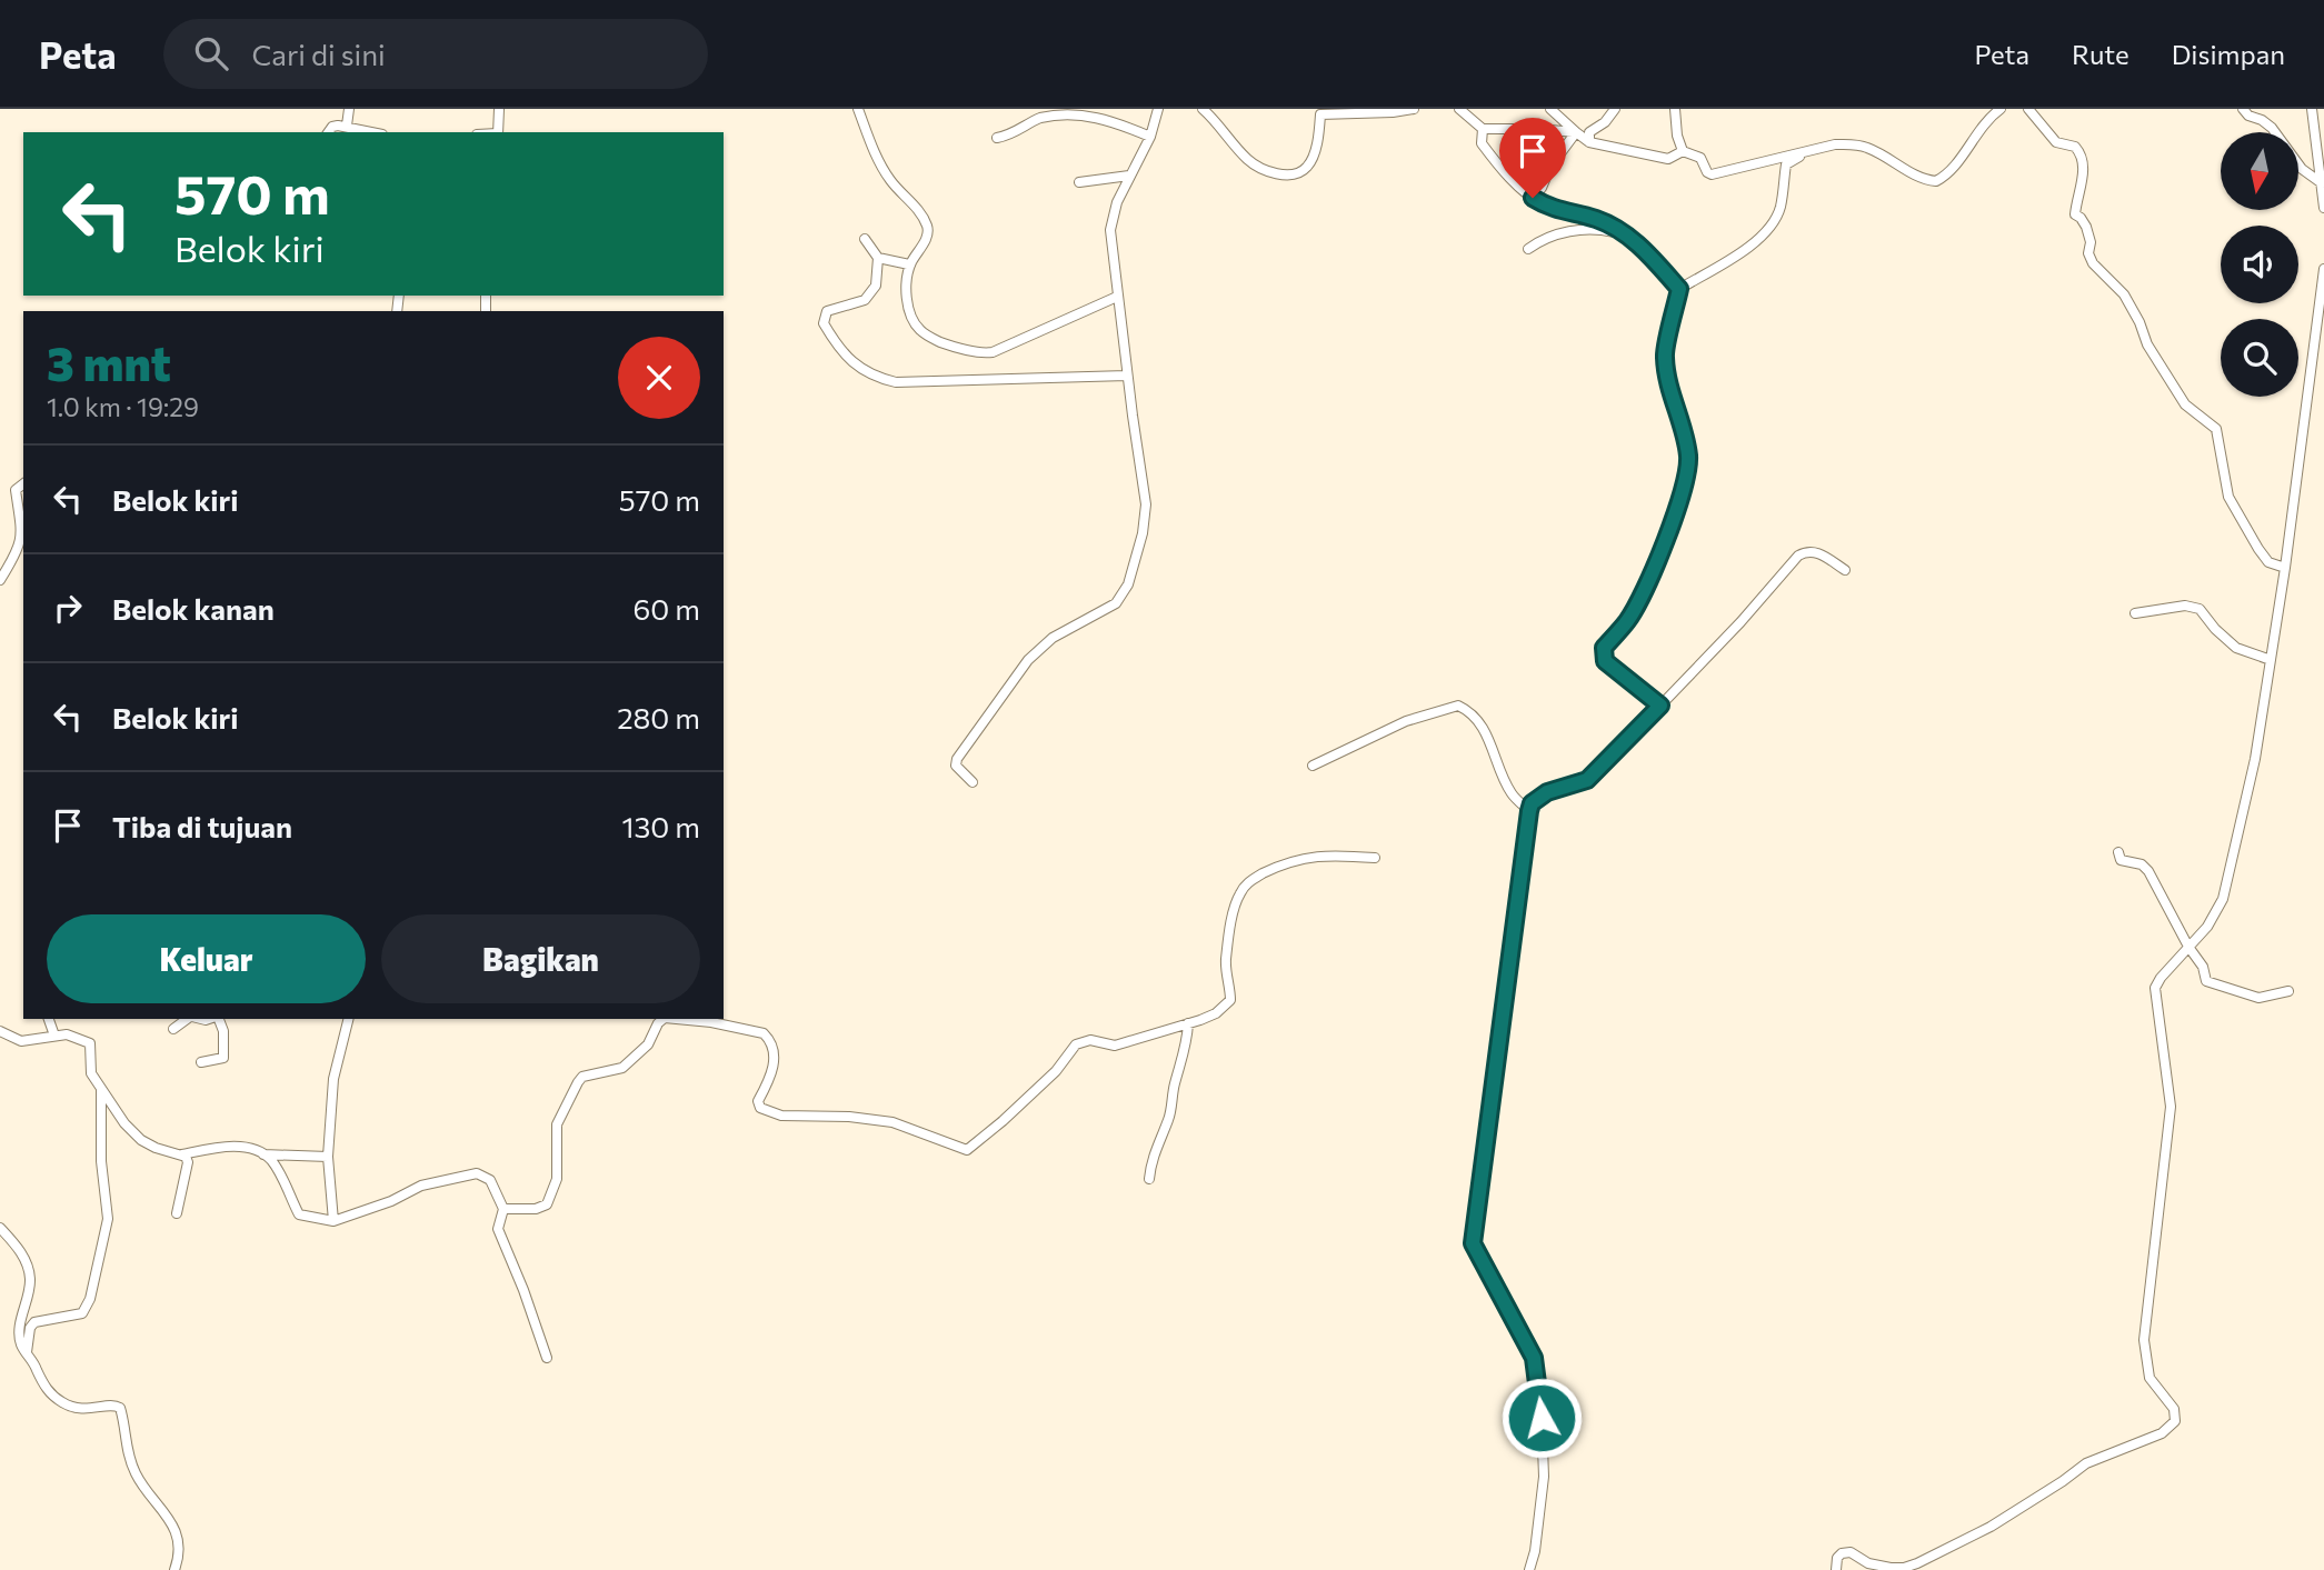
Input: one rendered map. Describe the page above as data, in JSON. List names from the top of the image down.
{
  "north": "bottom",
  "page": {
    "header": "Peta",
    "search": "Cari di sini",
    "nav": ["Peta", "Rute", "Disimpan"],
    "turn": ["570 m", "Belok kiri"],
    "heading": ["3 mnt", "1.0 km · 19:29"],
    "list": [
      {
        "name": "Belok kiri",
        "value": "570 m"
      },
      {
        "name": "Belok kanan",
        "value": "60 m"
      },
      {
        "name": "Belok kiri",
        "value": "280 m"
      },
      {
        "name": "Tiba di tujuan",
        "value": "130 m"
      }
    ],
    "buttons": ["Keluar", "Bagikan"]
  }
}
